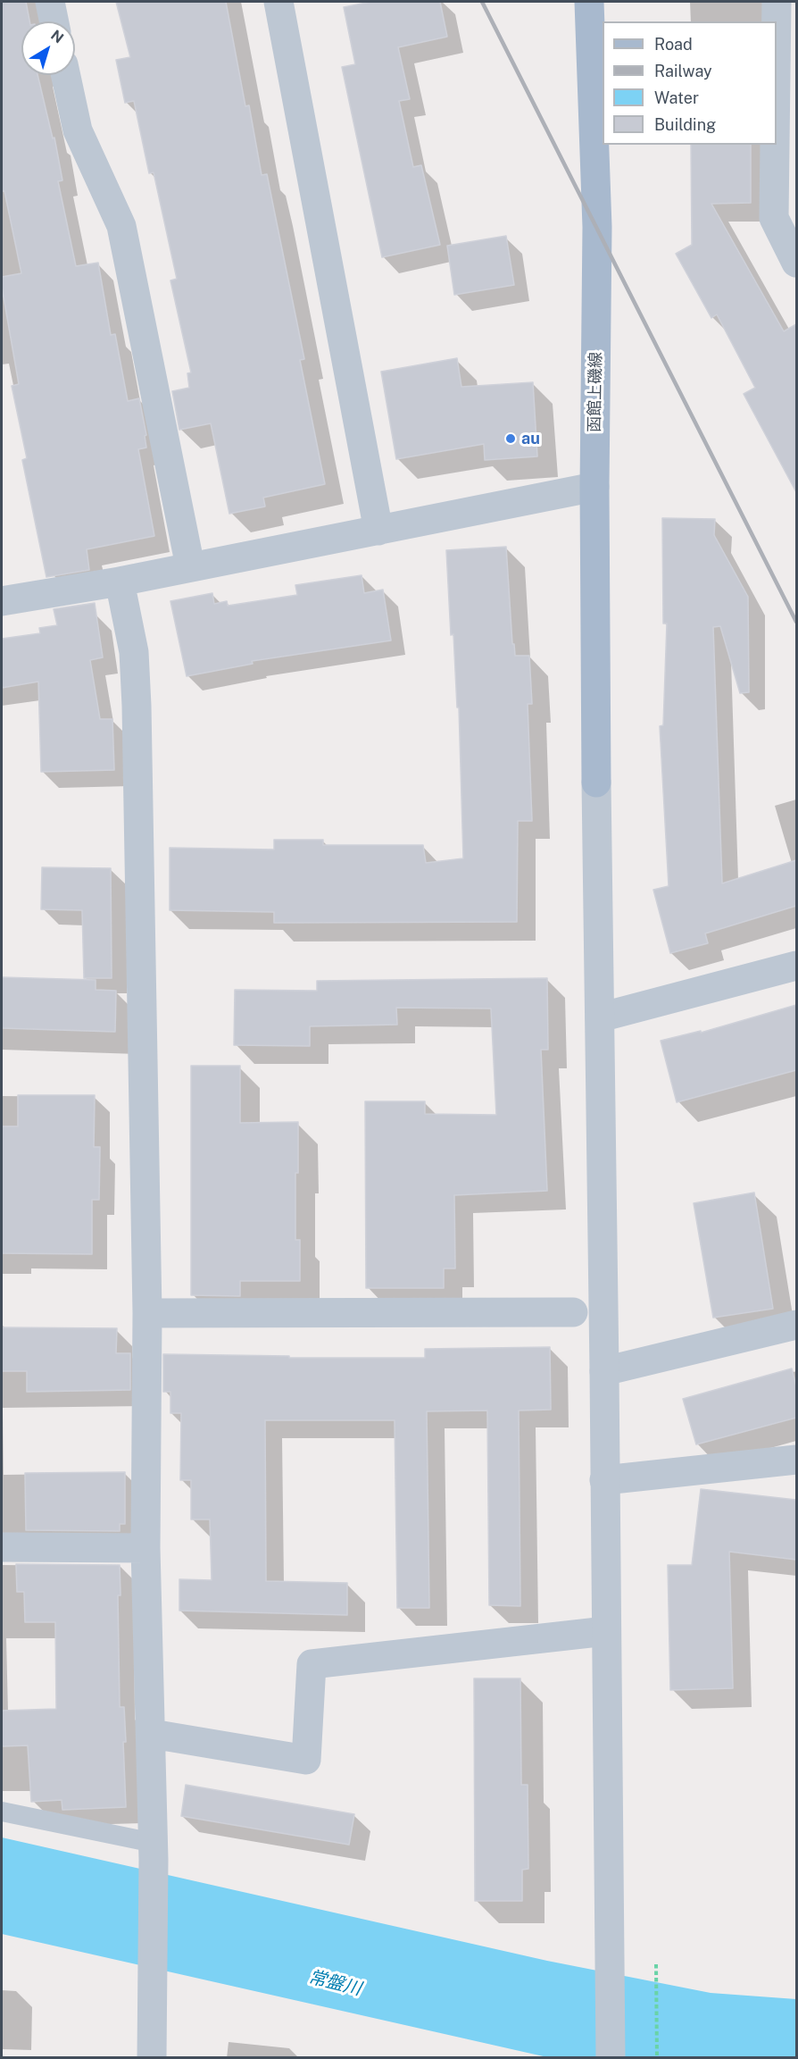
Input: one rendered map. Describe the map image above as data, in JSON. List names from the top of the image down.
{
  "streets": {
    "main road": ["函館上磯線"]
  },
  "water": ["常盤川"],
  "places": ["au"],
  "legend": [
    "Road",
    "Railway",
    "Water",
    "Building"
  ],
  "north": "top right"
}
